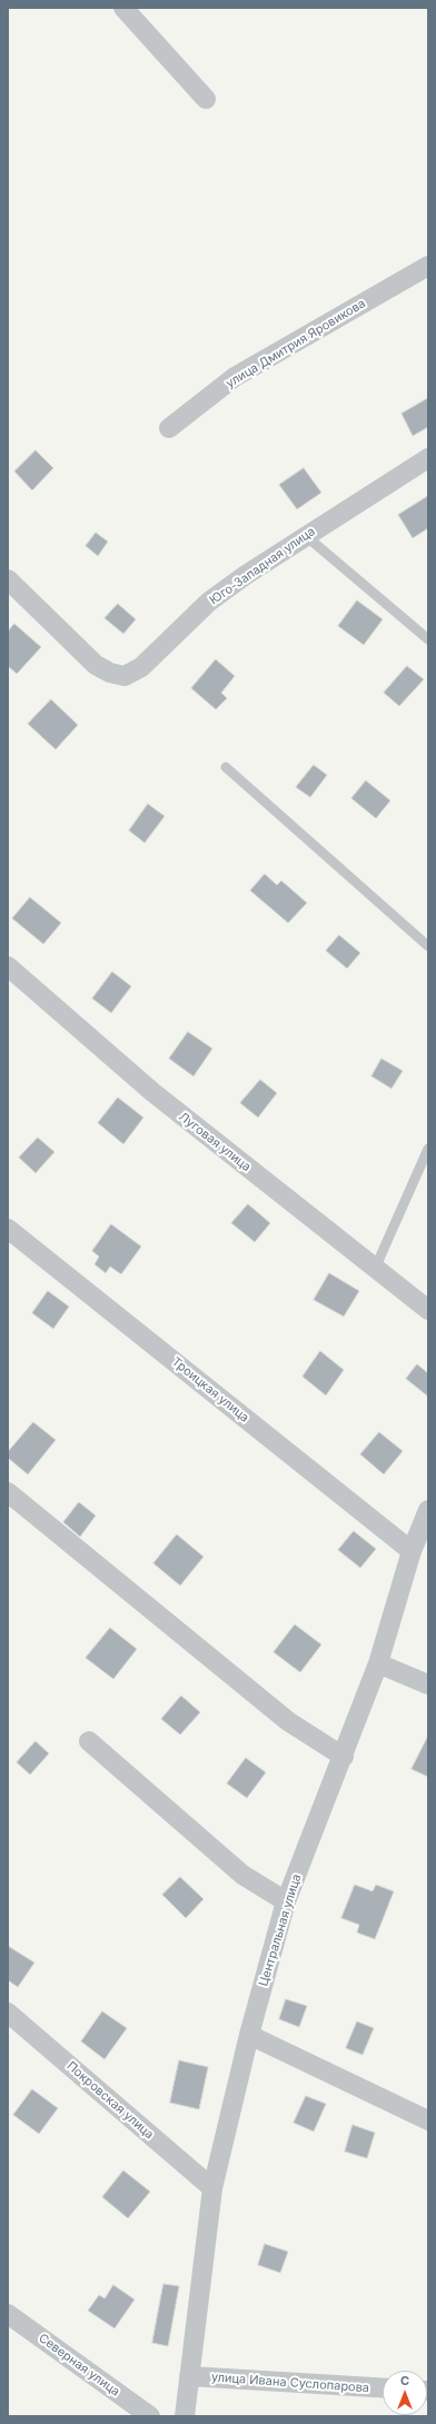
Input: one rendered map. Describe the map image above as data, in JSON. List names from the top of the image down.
{
  "streets": {
    "street": [
      "улица Дмитрия Яровикова",
      "Юго-Западная улица",
      "Луговая улица",
      "Троицкая улица",
      "Центральная улица",
      "Покровская улица",
      "Северная улица",
      "улица Ивана Суслопарова"
    ]
  },
  "crossings": [
    ["Троицкая улица", "Центральная улица"],
    ["Центральная улица", "Покровская улица"],
    ["Центральная улица", "улица Ивана Суслопарова"]
  ],
  "north": "top"
}
